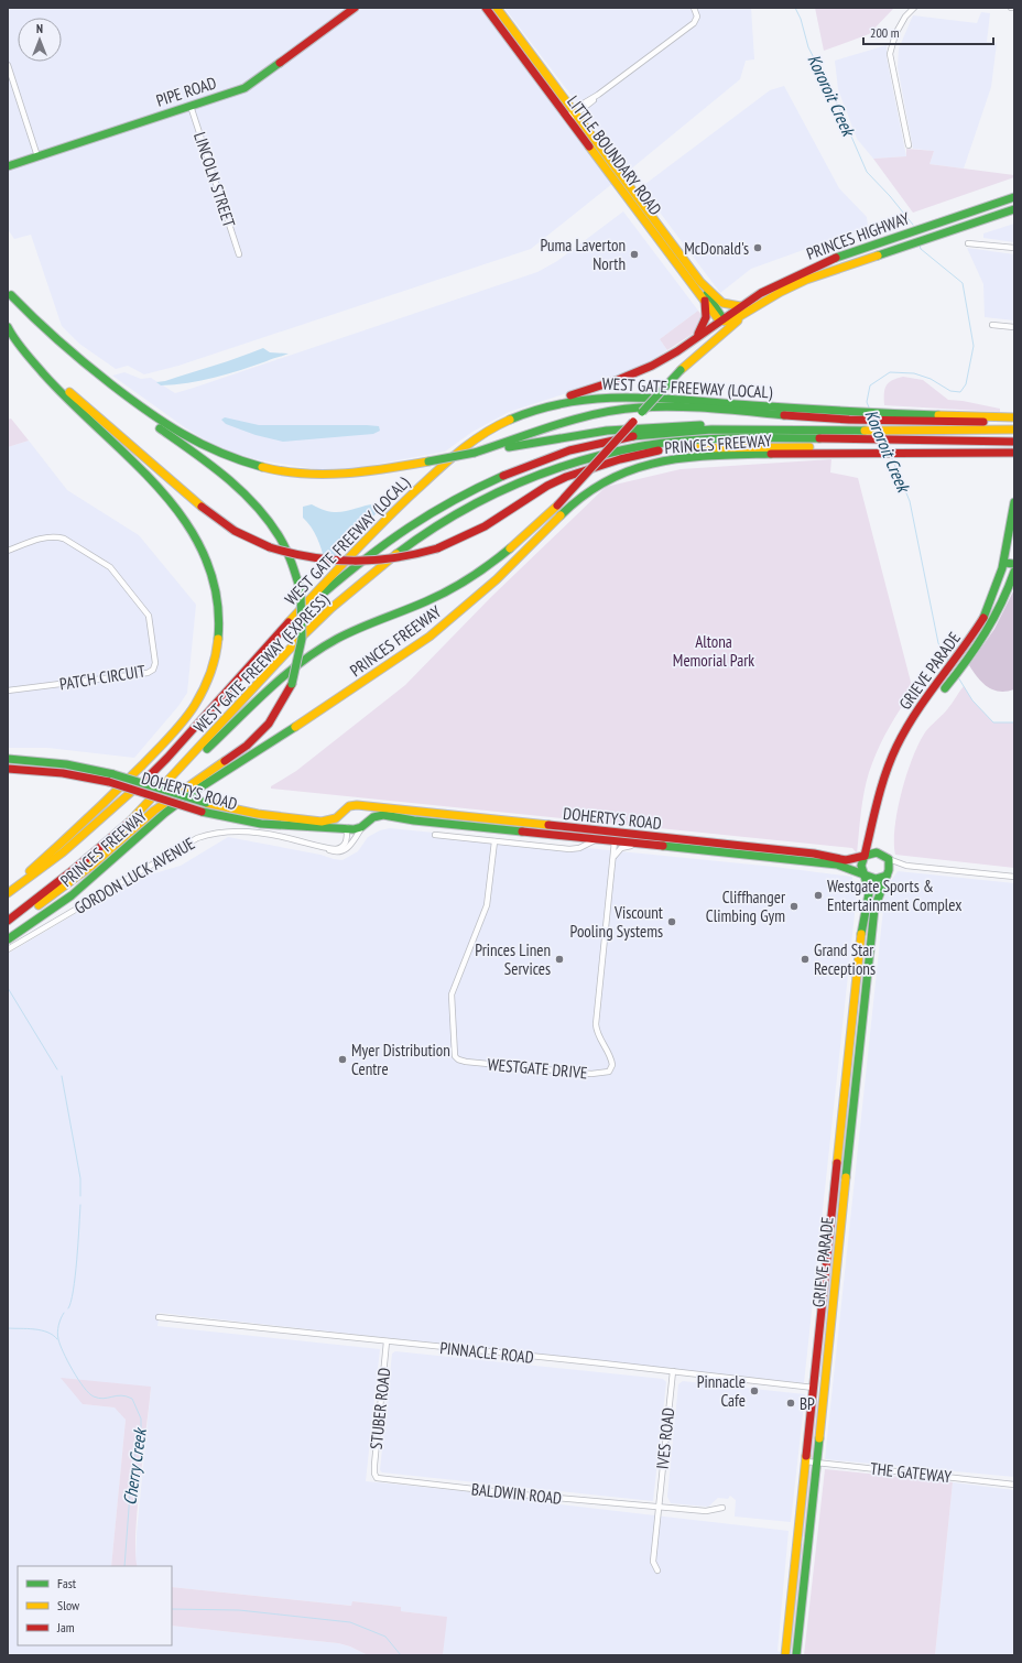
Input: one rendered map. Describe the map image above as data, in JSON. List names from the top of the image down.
{
  "streets": {
    "main road": [
      "PIPE ROAD",
      "LITTLE BOUNDARY ROAD",
      "PRINCES HIGHWAY",
      "WEST GATE FREEWAY (LOCAL)",
      "PRINCES FREEWAY",
      "WEST GATE FREEWAY (EXPRESS)",
      "GRIEVE PARADE",
      "DOHERTYS ROAD"
    ],
    "street": [
      "LINCOLN STREET",
      "PATCH CIRCUIT",
      "GORDON LUCK AVENUE",
      "WESTGATE DRIVE",
      "PINNACLE ROAD",
      "STUBER ROAD",
      "IVES ROAD",
      "THE GATEWAY",
      "BALDWIN ROAD"
    ]
  },
  "crossings": [
    ["PIPE ROAD", "LINCOLN STREET"],
    ["LITTLE BOUNDARY ROAD", "PRINCES HIGHWAY"],
    ["WEST GATE FREEWAY (LOCAL)", "PRINCES FREEWAY"],
    ["WEST GATE FREEWAY (LOCAL)", "WEST GATE FREEWAY (EXPRESS)"],
    ["PRINCES FREEWAY", "WEST GATE FREEWAY (EXPRESS)"],
    ["GRIEVE PARADE", "DOHERTYS ROAD"],
    ["GRIEVE PARADE", "PINNACLE ROAD"],
    ["GRIEVE PARADE", "THE GATEWAY"],
    ["DOHERTYS ROAD", "GORDON LUCK AVENUE"],
    ["DOHERTYS ROAD", "WESTGATE DRIVE"],
    ["PINNACLE ROAD", "STUBER ROAD"],
    ["PINNACLE ROAD", "IVES ROAD"],
    ["STUBER ROAD", "BALDWIN ROAD"],
    ["IVES ROAD", "BALDWIN ROAD"]
  ],
  "water": ["Kororoit Creek", "Cherry Creek"],
  "parks": ["Altona Memorial Park"],
  "places": [
    "McDonald's",
    "Puma Laverton North",
    "Westgate Sports & Entertainment Complex",
    "Cliffhanger Climbing Gym",
    "Viscount Pooling Systems",
    "Princes Linen Services",
    "Grand Star Receptions",
    "Myer Distribution Centre",
    "Pinnacle Cafe",
    "BP"
  ],
  "legend": ["Fast", "Slow", "Jam"],
  "scale_bar": "200 m",
  "north": "top"
}
